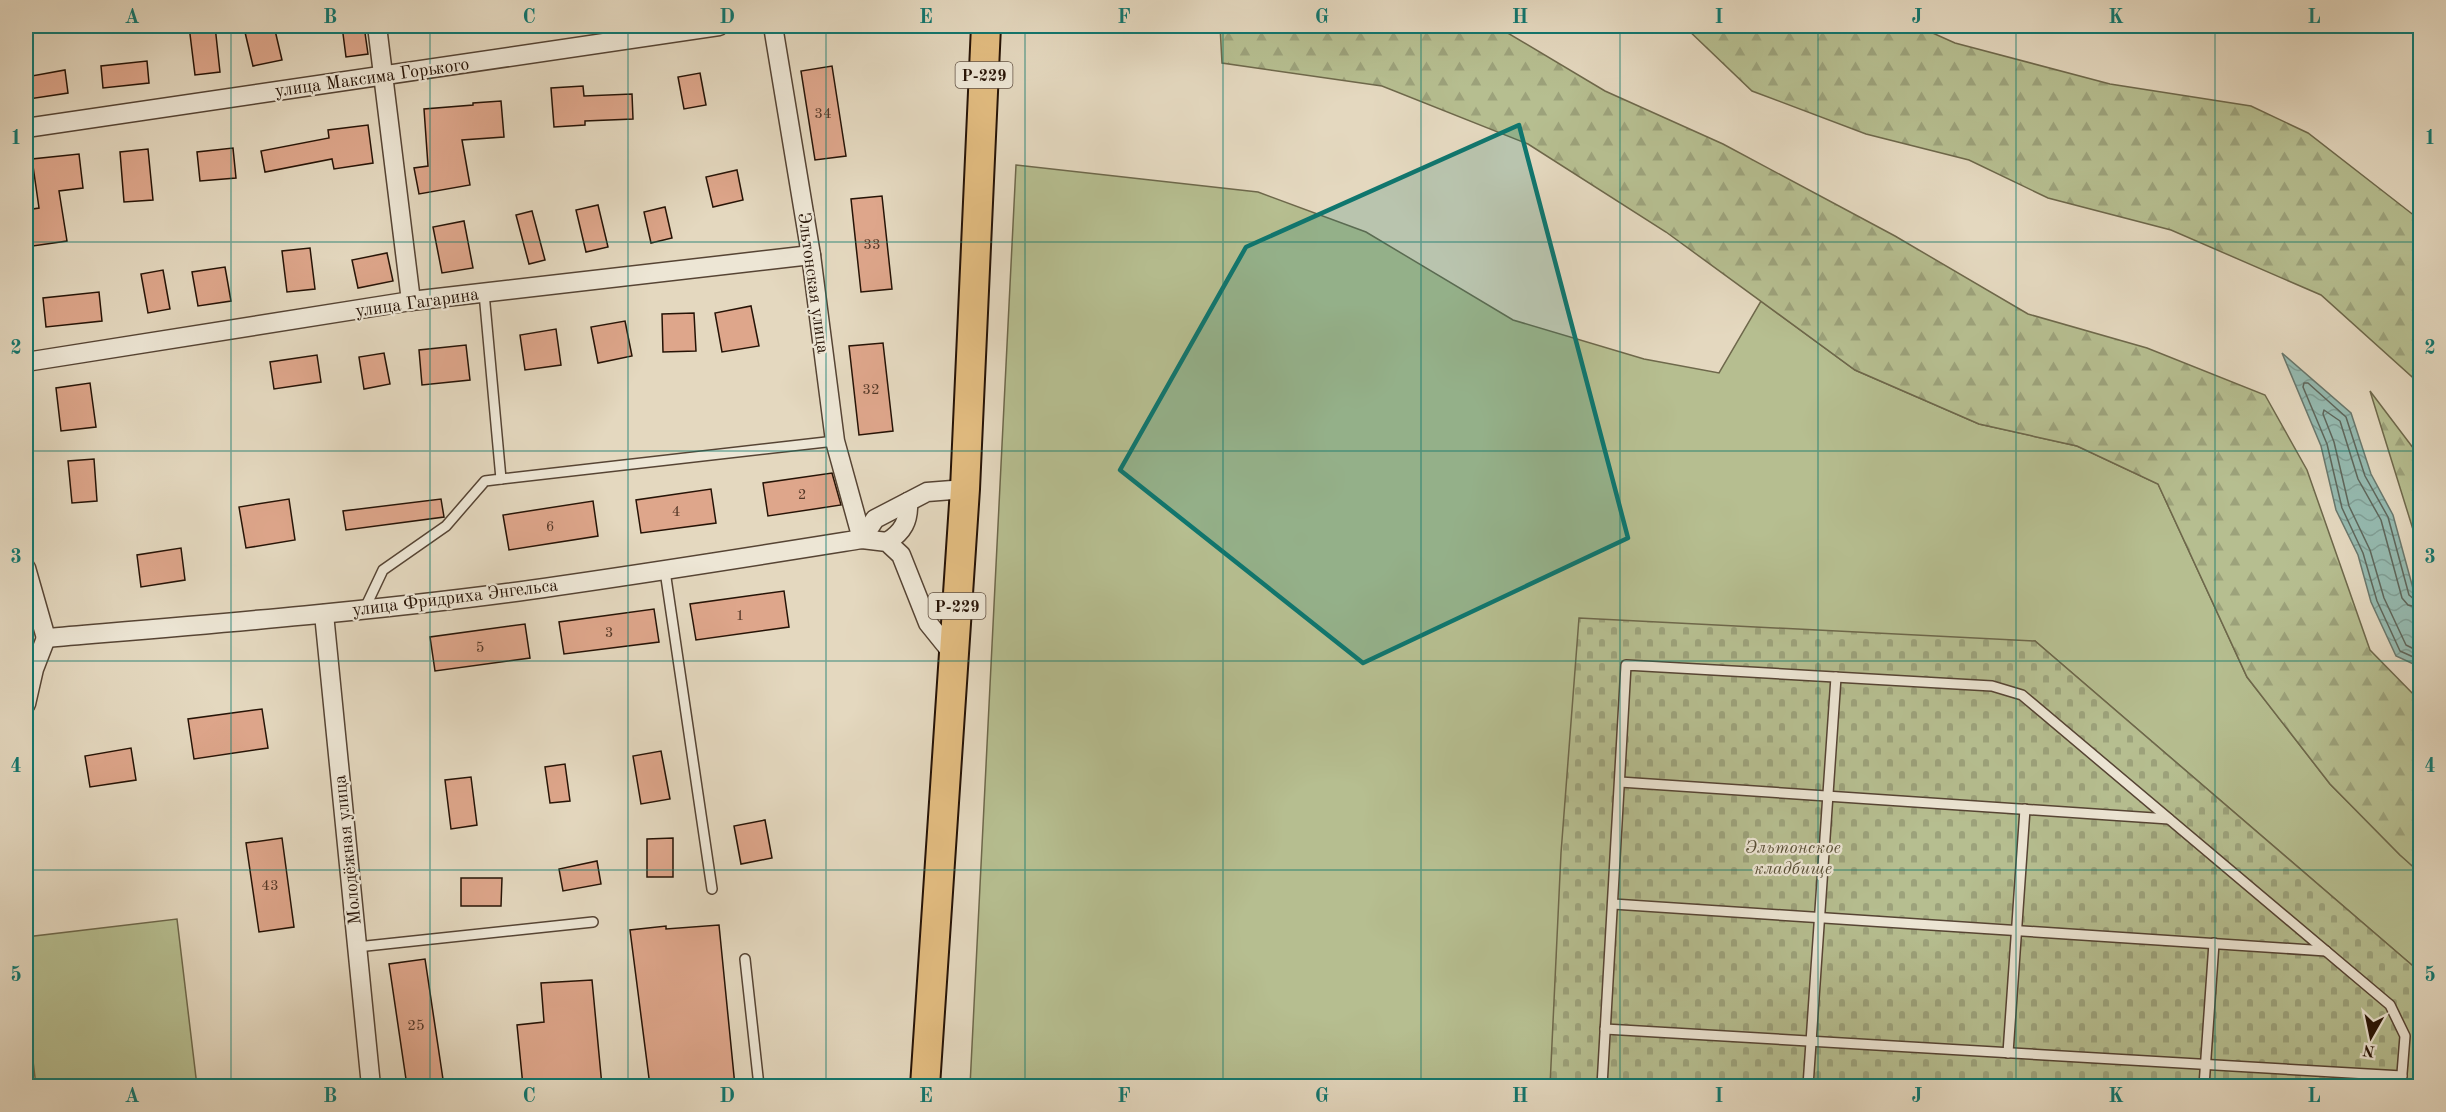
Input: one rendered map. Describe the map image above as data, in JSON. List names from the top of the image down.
{
  "streets": {
    "main road": ["Р-229"],
    "street": [
      "улица Максима Горького",
      "Эльтонская улица",
      "улица Гагарина",
      "улица Фридриха Энгельса",
      "Молодёжная улица"
    ]
  },
  "crossings": [
    ["Эльтонская улица", "улица Гагарина"],
    ["Эльтонская улица", "улица Фридриха Энгельса"],
    ["улица Фридриха Энгельса", "Молодёжная улица"]
  ],
  "parks": ["Эльтонское кладбище"],
  "house_numbers": [
    "34",
    "33",
    "32",
    "2",
    "4",
    "6",
    "1",
    "3",
    "5",
    "43",
    "25"
  ],
  "north": "bottom",
  "grid": {
    "columns": [
      "A",
      "B",
      "C",
      "D",
      "E",
      "F",
      "G",
      "H",
      "I",
      "J",
      "K",
      "L"
    ],
    "rows": [
      "1",
      "2",
      "3",
      "4",
      "5"
    ]
  }
}
